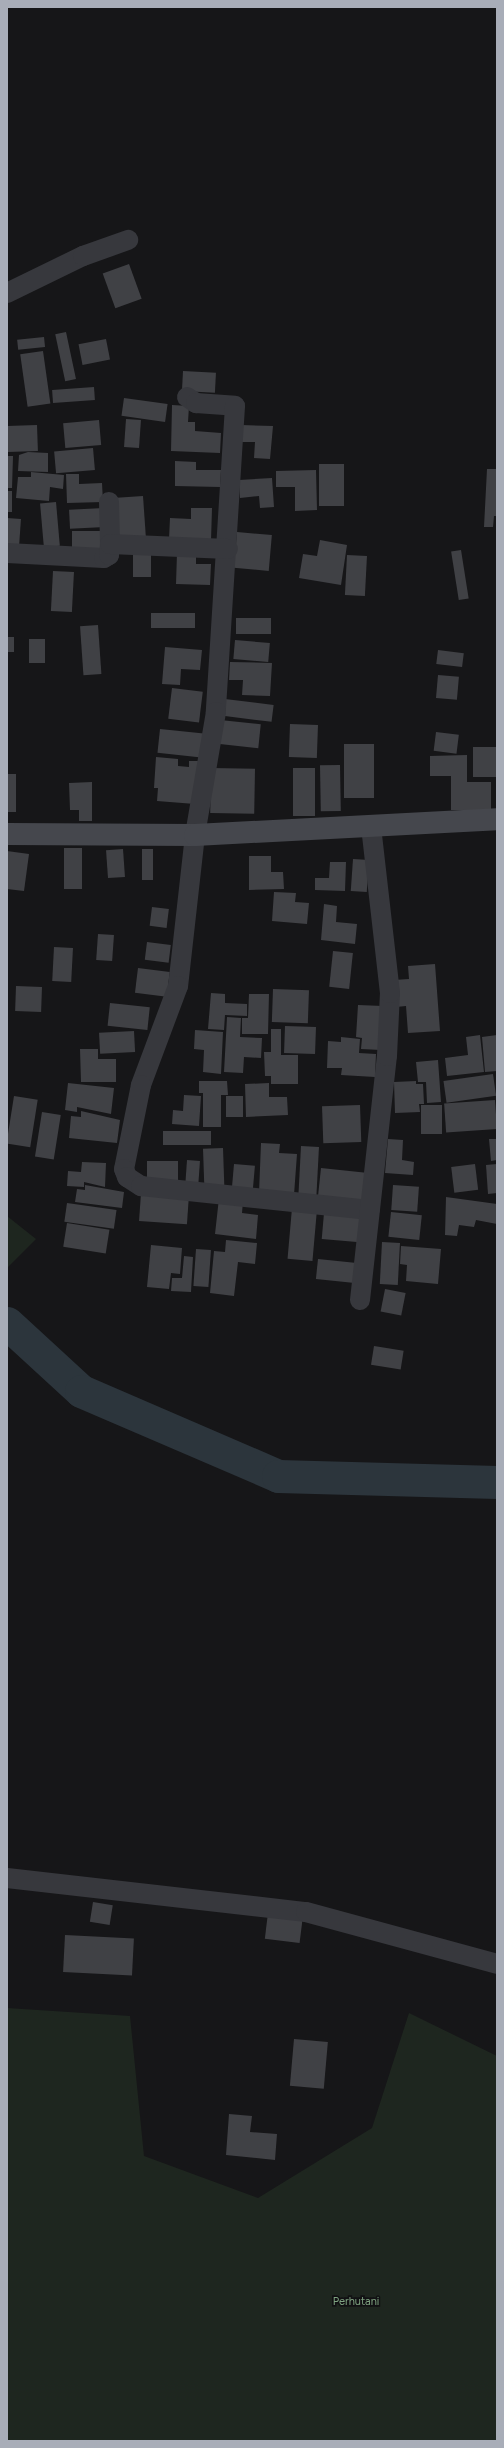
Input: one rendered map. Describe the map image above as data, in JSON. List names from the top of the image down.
{
  "parks": ["Perhutani"]
}
